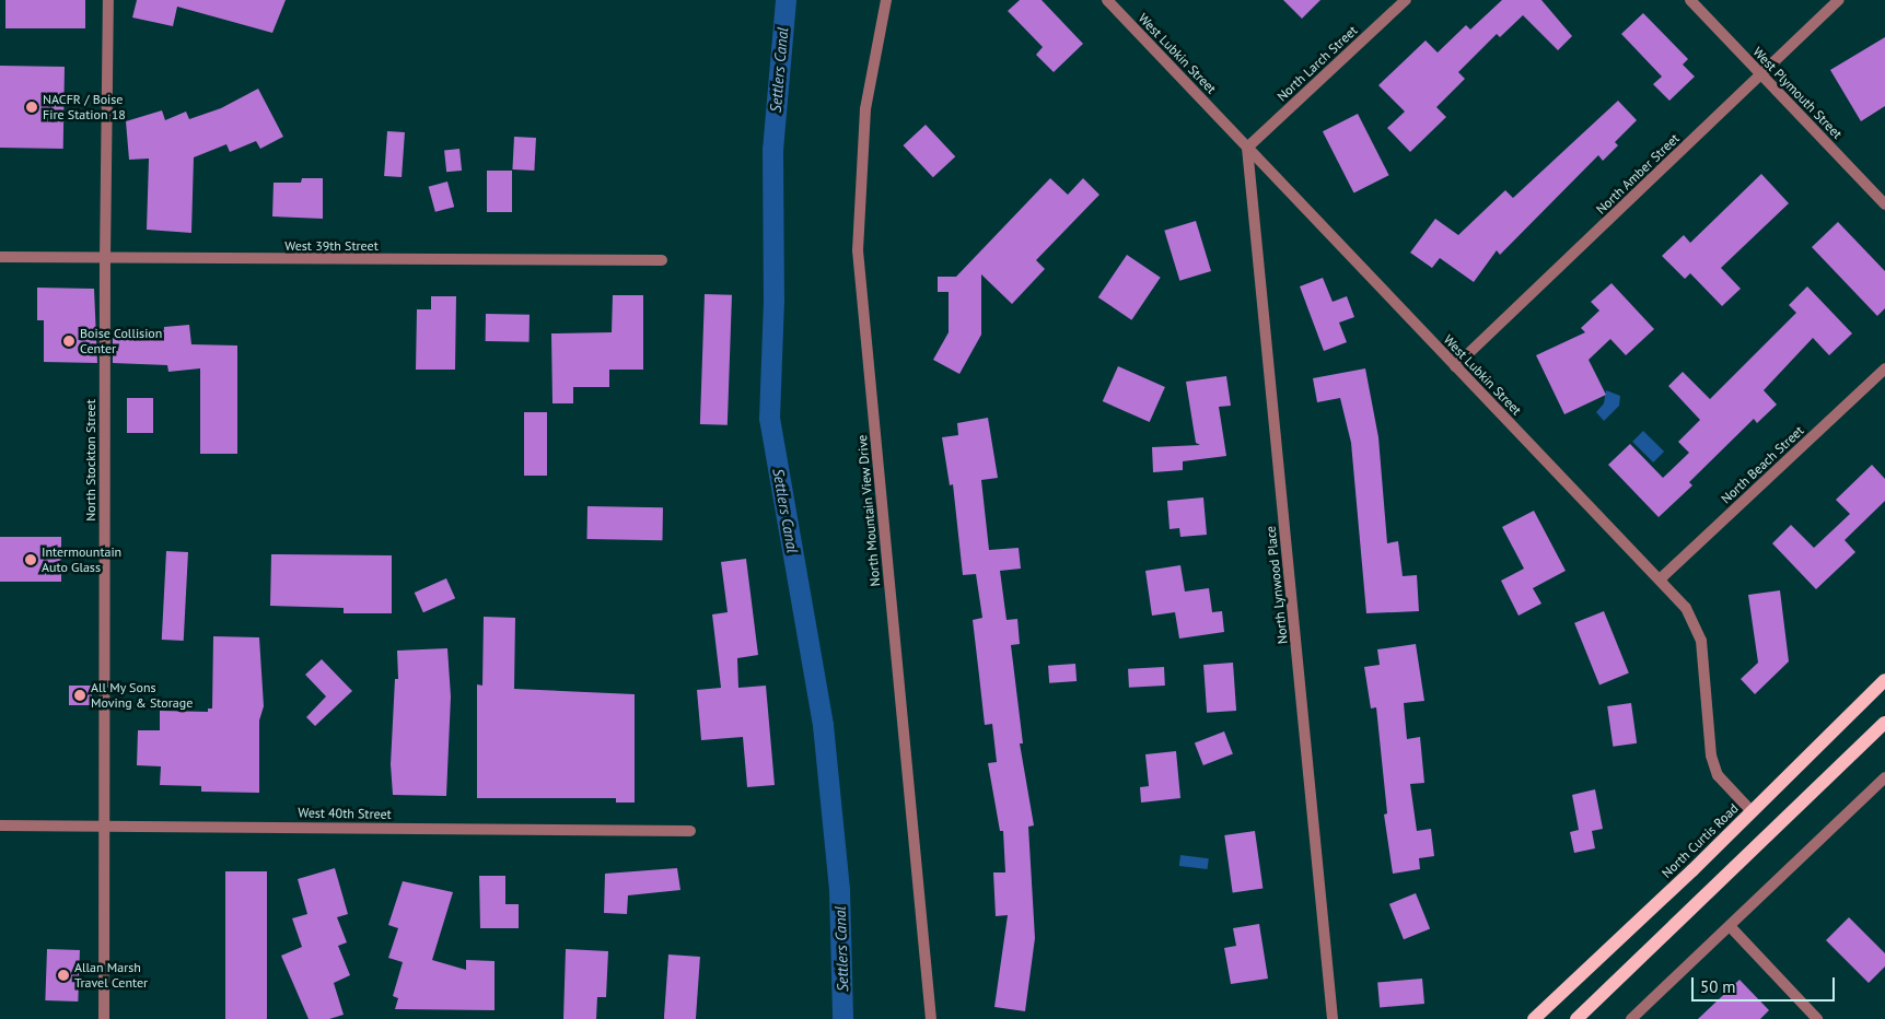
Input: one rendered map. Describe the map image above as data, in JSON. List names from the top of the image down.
{
  "streets": {
    "main road": ["North Curtis Road"],
    "street": [
      "West Lubkin Street",
      "North Larch Street",
      "West Plymouth Street",
      "North Amber Street",
      "West 39th Street",
      "North Stockton Street",
      "North Beach Street",
      "North Mountain View Drive",
      "North Lynwood Place",
      "West 40th Street"
    ]
  },
  "crossings": [
    ["West Lubkin Street", "North Larch Street"],
    ["West Lubkin Street", "North Amber Street"],
    ["West Lubkin Street", "North Beach Street"],
    ["West Lubkin Street", "North Lynwood Place"],
    ["West Lubkin Street", "North Curtis Road"],
    ["North Larch Street", "North Lynwood Place"],
    ["West Plymouth Street", "North Amber Street"],
    ["West 39th Street", "North Stockton Street"],
    ["North Stockton Street", "West 40th Street"]
  ],
  "water": ["Settlers Canal"],
  "places": [
    "NACFR / Boise Fire Station 18",
    "Boise Collision Center",
    "Intermountain Auto Glass",
    "All My Sons Moving & Storage",
    "Allan Marsh Travel Center"
  ],
  "scale_bar": "50 m"
}
